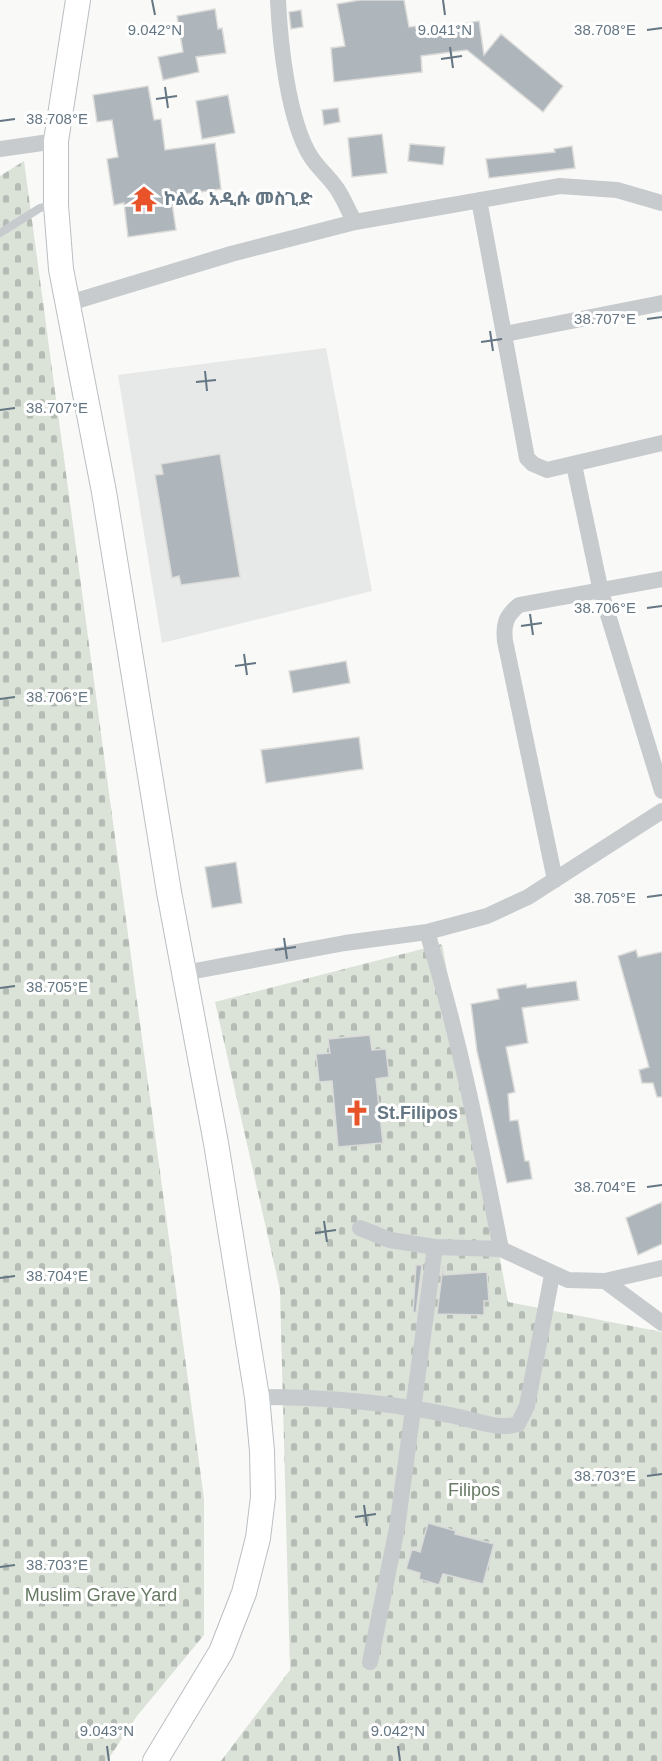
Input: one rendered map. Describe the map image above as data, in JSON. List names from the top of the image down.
{
  "parks": ["Filipos", "Muslim Grave Yard"],
  "places": {
    "temple": ["ኮልፌ አዲሱ መስጊድ"],
    "church": ["St.Filipos"]
  },
  "coordinates": [
    "38.708°E",
    "9.042°N",
    "9.041°N",
    "38.707°E",
    "38.706°E",
    "38.705°E",
    "38.704°E",
    "38.703°E",
    "9.043°N"
  ]
}
